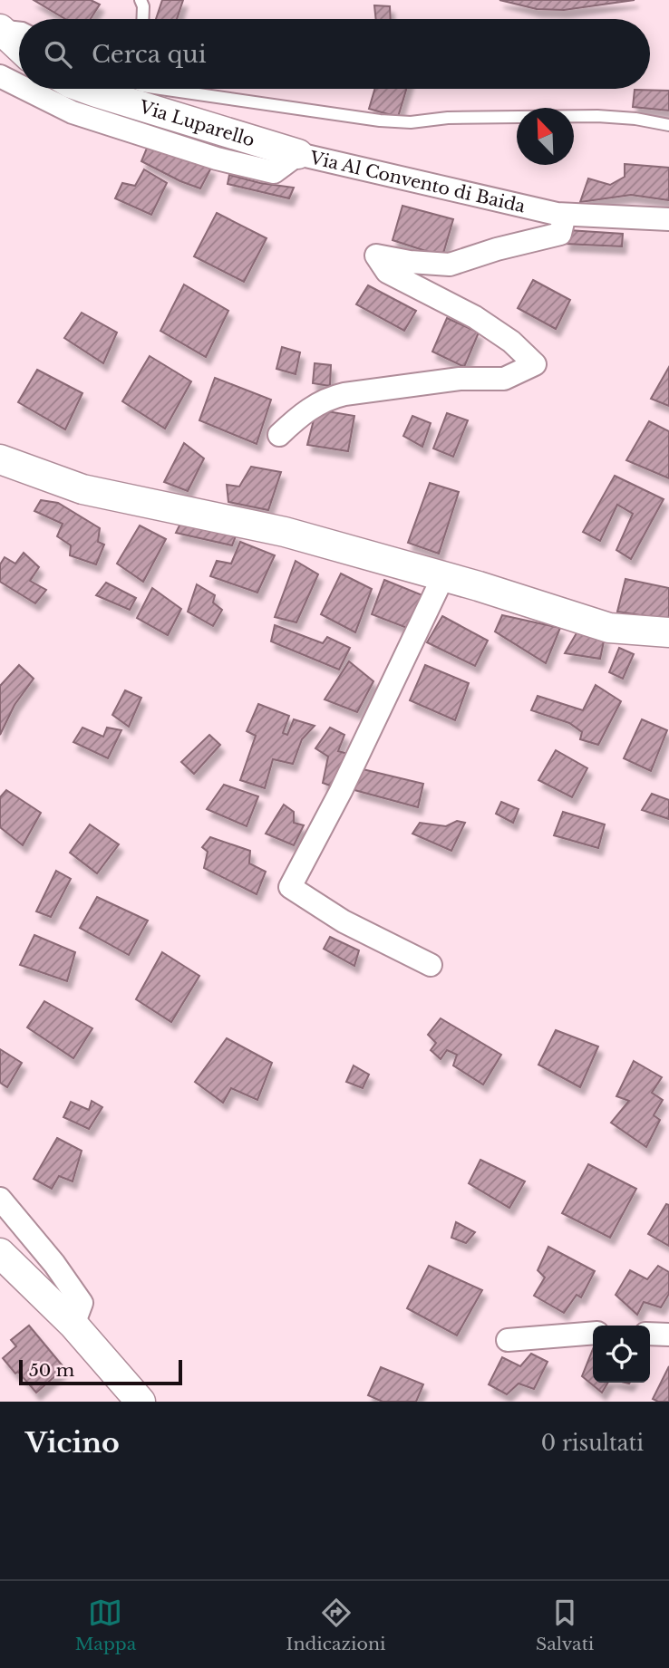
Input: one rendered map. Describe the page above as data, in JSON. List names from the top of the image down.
{
  "streets": {
    "street": ["Via Luparello", "Via Al Convento di Baida"]
  },
  "crossings": [
    ["Via Luparello", "Via Al Convento di Baida"]
  ],
  "scale_bar": "50 m",
  "north": "top left",
  "page": {
    "search": "Cerca qui",
    "scale": "50 m",
    "heading": ["Vicino", "0 risultati"],
    "nav": ["Mappa", "Indicazioni", "Salvati"]
  }
}
